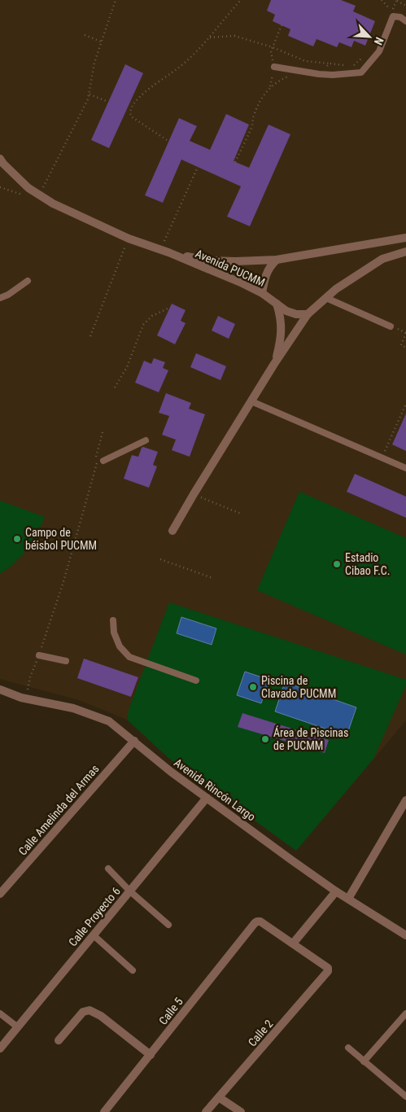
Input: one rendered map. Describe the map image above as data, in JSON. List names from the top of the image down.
{
  "streets": {
    "street": [
      "Avenida PUCMM",
      "Avenida Rincón Largo",
      "Calle Amelinda del Armas",
      "Calle Proyecto 6",
      "Calle 5",
      "Calle 2"
    ]
  },
  "crossings": [
    ["Avenida Rincón Largo", "Calle Amelinda del Armas"],
    ["Avenida Rincón Largo", "Calle Proyecto 6"],
    ["Calle 5", "Calle 2"]
  ],
  "places": [
    "Campo de béisbol PUCMM",
    "Estadio Cibao F.C.",
    "Piscina de Clavado PUCMM",
    "Área de Piscinas de PUCMM"
  ],
  "north": "bottom right"
}
